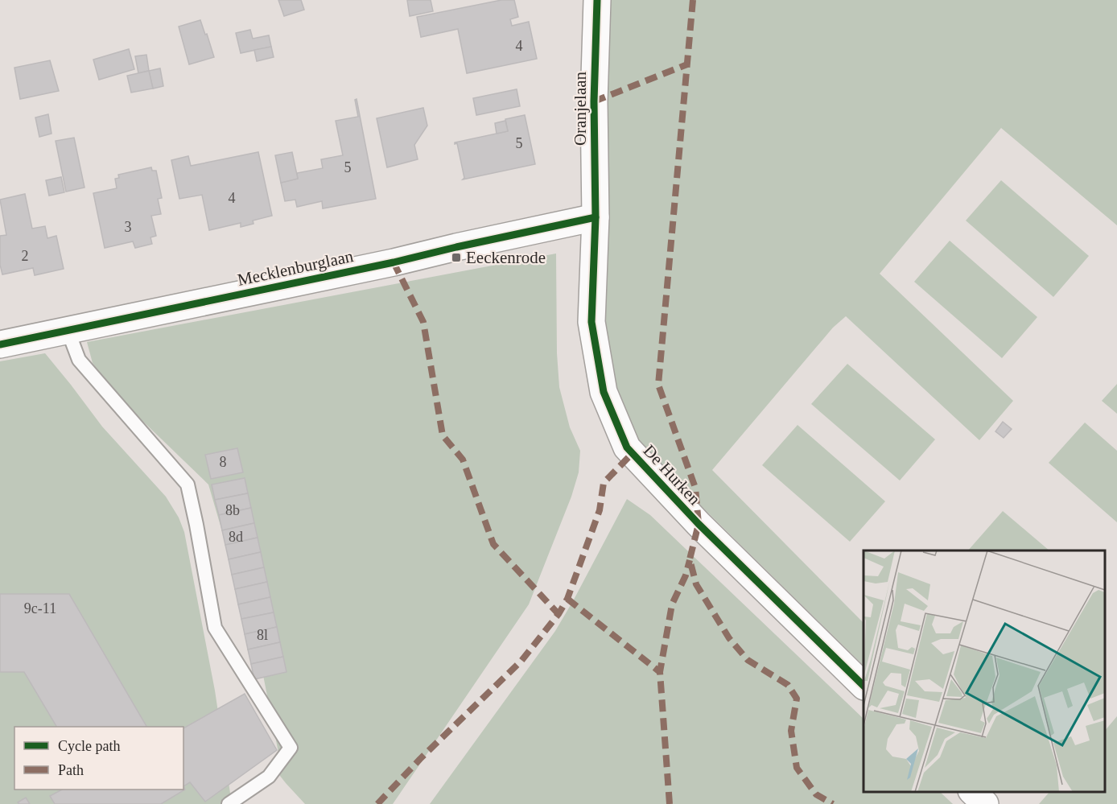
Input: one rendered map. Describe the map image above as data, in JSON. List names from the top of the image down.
{
  "streets": {
    "street": ["Oranjelaan", "Mecklenburglaan", "De Hurken"]
  },
  "crossings": [
    ["Oranjelaan", "Mecklenburglaan"],
    ["Oranjelaan", "De Hurken"],
    ["Mecklenburglaan", "De Hurken"]
  ],
  "places": {
    "transit": ["Eeckenrode"]
  },
  "house_numbers": [
    "4",
    "5",
    "5",
    "4",
    "3",
    "2",
    "8",
    "8b",
    "8d",
    "9c-11",
    "8l"
  ],
  "legend": ["Cycle path", "Path"]
}
